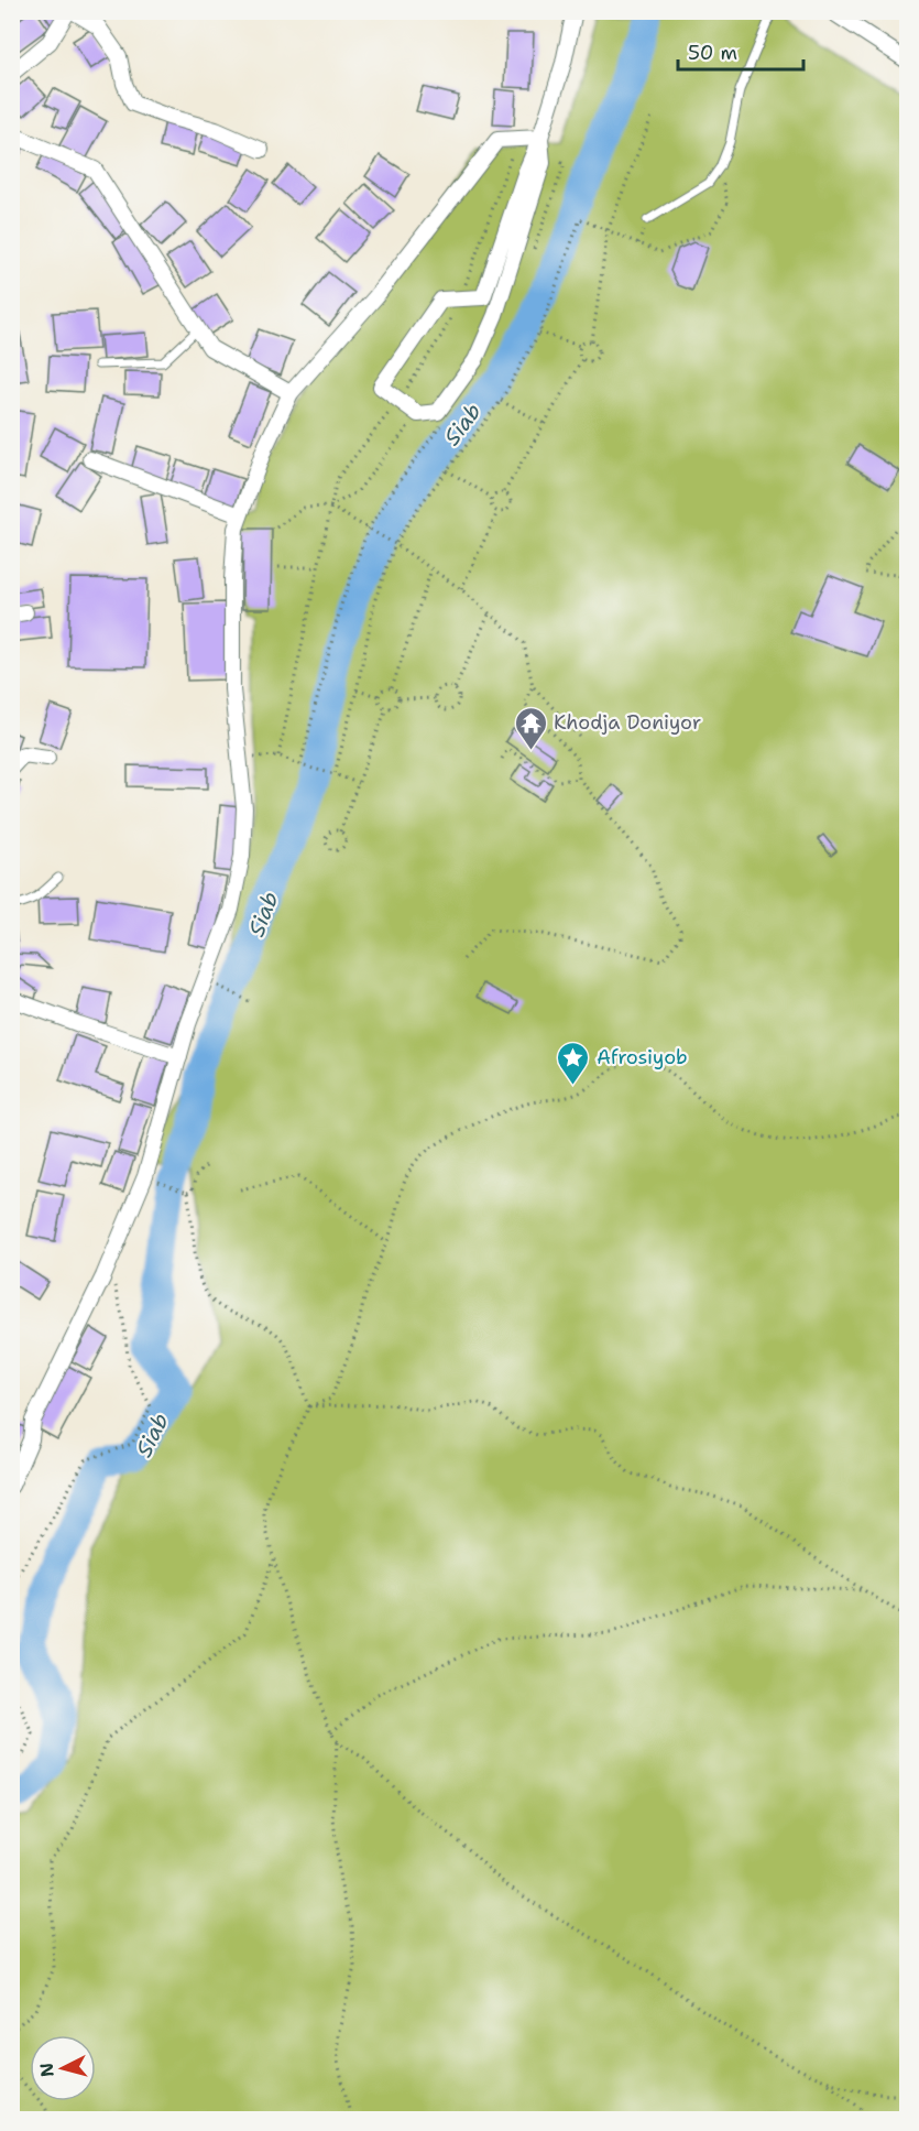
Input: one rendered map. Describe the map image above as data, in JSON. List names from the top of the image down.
{
  "water": ["Siab"],
  "places": {
    "temple": ["Khodja Doniyor"],
    "place": ["Afrosiyob"]
  },
  "scale_bar": "50 m",
  "north": "left"
}
